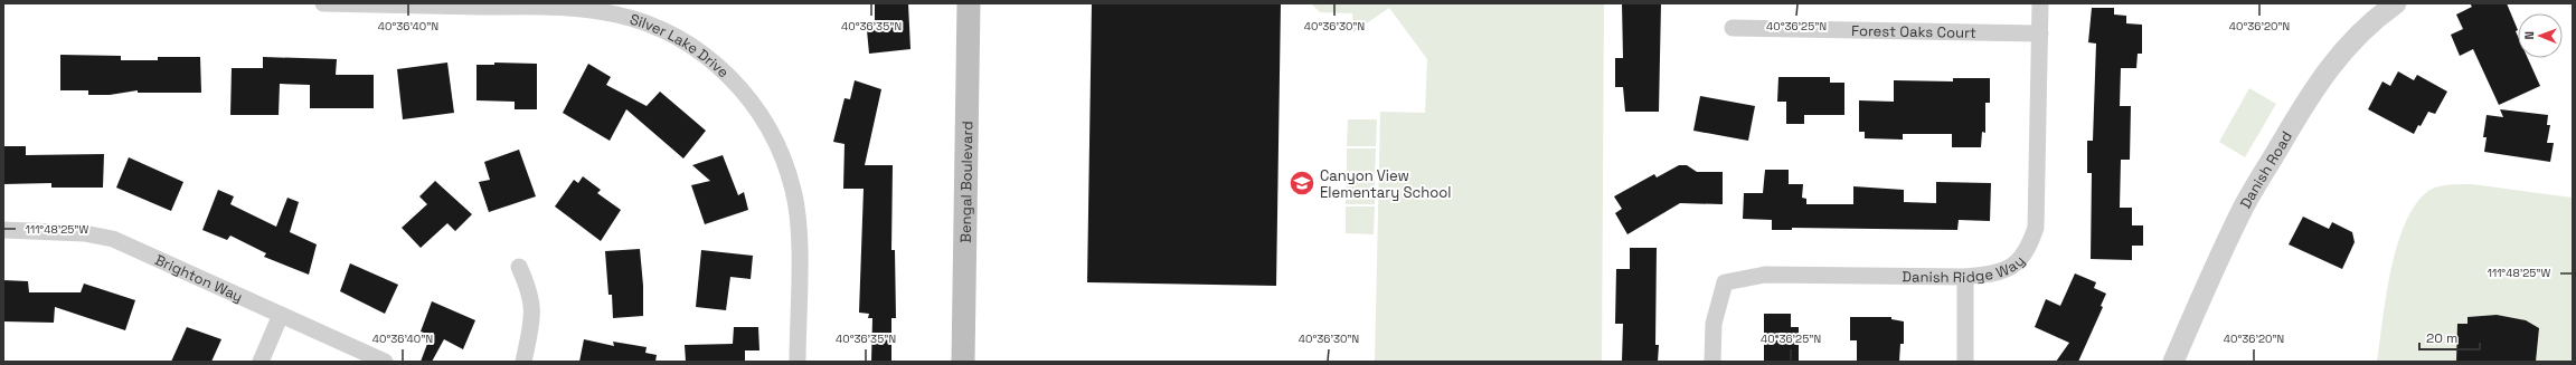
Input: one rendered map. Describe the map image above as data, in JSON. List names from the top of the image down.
{
  "streets": {
    "main road": ["Bengal Boulevard"],
    "street": [
      "Forest Oaks Court",
      "Silver Lake Drive",
      "Danish Road",
      "Danish Ridge Way",
      "Brighton Way"
    ]
  },
  "crossings": [
    ["Forest Oaks Court", "Danish Ridge Way"]
  ],
  "places": {
    "school or university": ["Canyon View Elementary School"]
  },
  "scale_bar": "20 m",
  "north": "left",
  "coordinates": [
    "40°36'40\"N",
    "40°36'35\"N",
    "40°36'30\"N",
    "40°36'25\"N",
    "40°36'20\"N",
    "111°48'25\"W"
  ]
}
